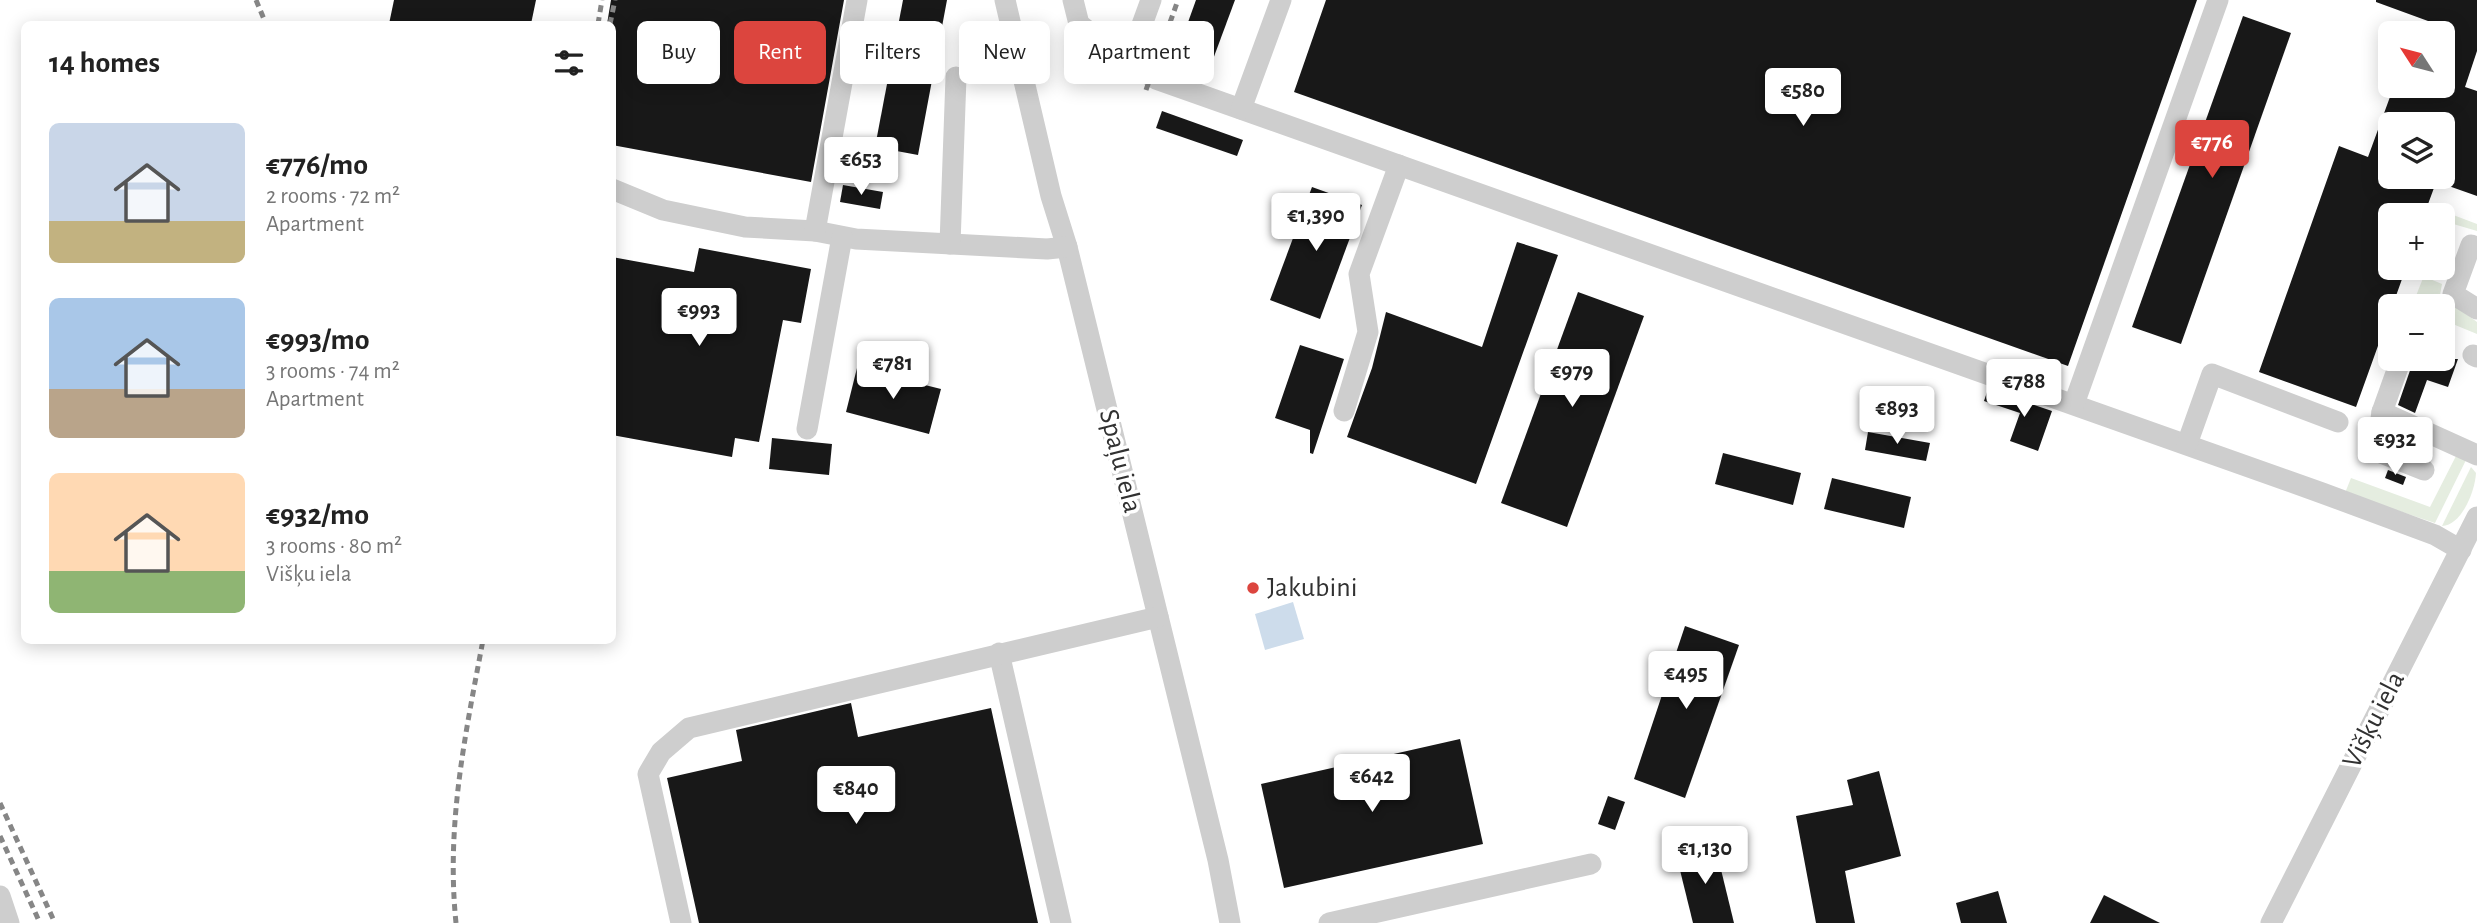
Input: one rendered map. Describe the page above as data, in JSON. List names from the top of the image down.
{
  "streets": {
    "street": ["Spaļu iela", "Višķu iela"]
  },
  "places": ["Jakubini"],
  "north": "top left",
  "page": {
    "map_buttons": ["+", "−"],
    "chip": [
      "Buy",
      "Rent",
      "Filters",
      "New",
      "Apartment"
    ],
    "heading": "14 homes",
    "price": [
      "€580",
      "€776",
      "€653",
      "€1,390",
      "€993",
      "€781",
      "€979",
      "€788",
      "€893",
      "€932",
      "€495",
      "€642",
      "€840",
      "€1,130"
    ],
    "list": [
      {
        "name": "€776/mo",
        "note": "2 rooms · 72 m² · Apartment"
      },
      {
        "name": "€993/mo",
        "note": "3 rooms · 74 m² · Apartment"
      },
      {
        "name": "€932/mo",
        "note": "3 rooms · 80 m² · Višķu iela"
      }
    ]
  }
}
